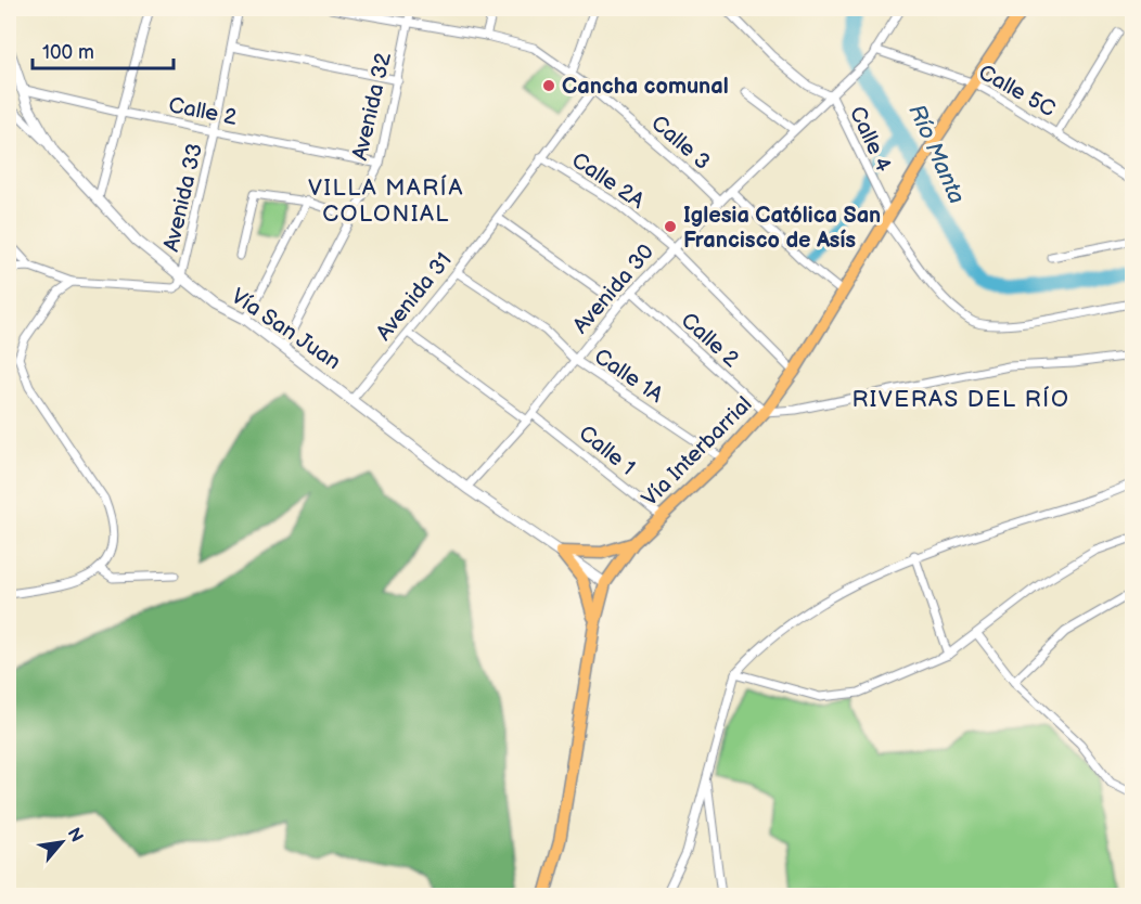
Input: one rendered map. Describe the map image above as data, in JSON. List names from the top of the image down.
{
  "streets": {
    "main road": ["Vía Interbarrial"],
    "street": [
      "Calle 5C",
      "Avenida 32",
      "Calle 2",
      "Calle 4",
      "Calle 3",
      "Calle 2A",
      "Avenida 33",
      "Avenida 30",
      "Avenida 31",
      "Vía San Juan",
      "Calle 1A",
      "Calle 1"
    ]
  },
  "crossings": [
    ["Calle 5C", "Avenida 30"],
    ["Calle 5C", "Vía Interbarrial"],
    ["Avenida 32", "Calle 2"],
    ["Avenida 32", "Calle 3"],
    ["Avenida 32", "Vía San Juan"],
    ["Calle 2", "Avenida 33"],
    ["Calle 2", "Avenida 30"],
    ["Calle 2", "Vía San Juan"],
    ["Calle 2", "Vía Interbarrial"],
    ["Calle 4", "Avenida 30"],
    ["Calle 4", "Vía Interbarrial"],
    ["Calle 3", "Avenida 30"],
    ["Calle 3", "Avenida 31"],
    ["Calle 2A", "Avenida 30"],
    ["Calle 2A", "Avenida 31"],
    ["Calle 2A", "Vía Interbarrial"],
    ["Avenida 33", "Vía San Juan"],
    ["Avenida 30", "Vía San Juan"],
    ["Avenida 30", "Calle 1A"],
    ["Avenida 30", "Calle 1"],
    ["Avenida 31", "Vía San Juan"],
    ["Avenida 31", "Calle 1A"],
    ["Avenida 31", "Calle 1"],
    ["Vía San Juan", "Vía Interbarrial"],
    ["Calle 1A", "Vía Interbarrial"],
    ["Calle 1", "Vía Interbarrial"]
  ],
  "districts": ["VILLA MARÍA COLONIAL", "RIVERAS DEL RÍO"],
  "water": ["Río Manta"],
  "places": ["Cancha comunal", "Iglesia Católica San Francisco de Asís"],
  "scale_bar": "100 m",
  "north": "top right"
}
